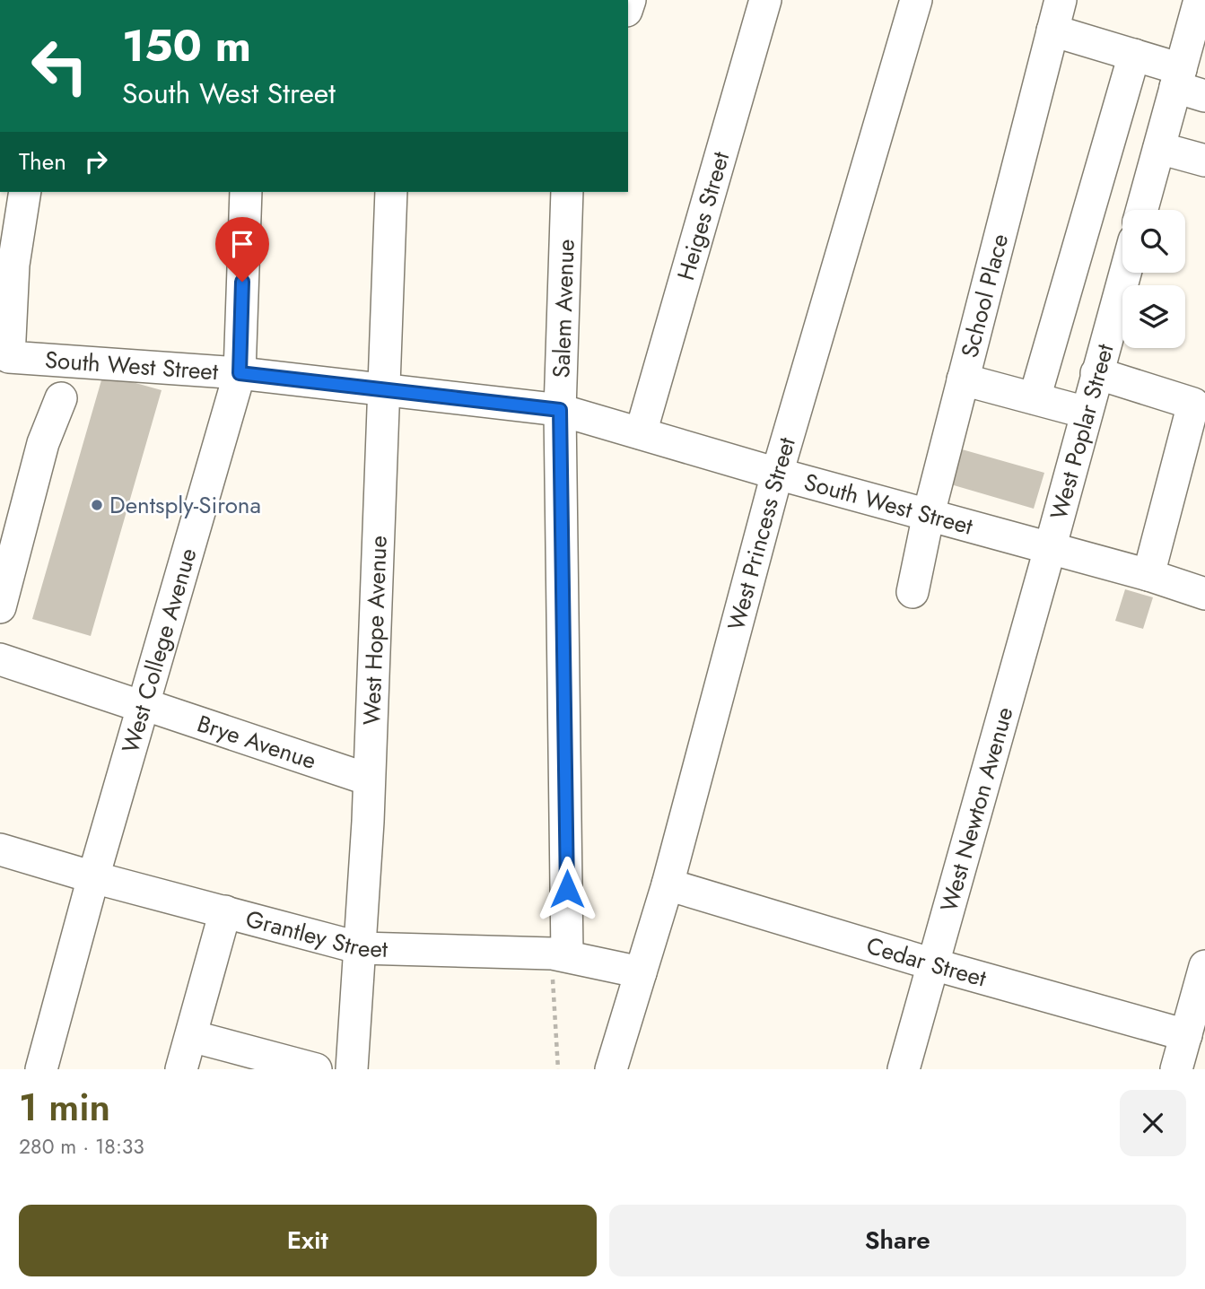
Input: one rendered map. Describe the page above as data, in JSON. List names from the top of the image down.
{
  "streets": {
    "street": [
      "Heiges Street",
      "School Place",
      "Salem Avenue",
      "South West Street",
      "West Poplar Street",
      "West Princess Street",
      "West Hope Avenue",
      "West College Avenue",
      "Brye Avenue",
      "West Newton Avenue",
      "Grantley Street",
      "Cedar Street"
    ]
  },
  "crossings": [
    ["Heiges Street", "South West Street"],
    ["School Place", "South West Street"],
    ["Salem Avenue", "South West Street"],
    ["Salem Avenue", "Grantley Street"],
    ["South West Street", "West Poplar Street"],
    ["South West Street", "West Princess Street"],
    ["South West Street", "West Hope Avenue"],
    ["South West Street", "West College Avenue"],
    ["South West Street", "West Newton Avenue"],
    ["West Poplar Street", "West Newton Avenue"],
    ["West Princess Street", "Grantley Street"],
    ["West Princess Street", "Cedar Street"],
    ["West Hope Avenue", "Brye Avenue"],
    ["West Hope Avenue", "Grantley Street"],
    ["West College Avenue", "Brye Avenue"],
    ["West College Avenue", "Grantley Street"],
    ["West Newton Avenue", "Cedar Street"]
  ],
  "places": ["Dentsply-Sirona"],
  "page": {
    "turn": ["150 m", "South West Street"],
    "then": "Then",
    "heading": ["1 min", "280 m · 18:33"],
    "buttons": ["Exit", "Share"]
  }
}
